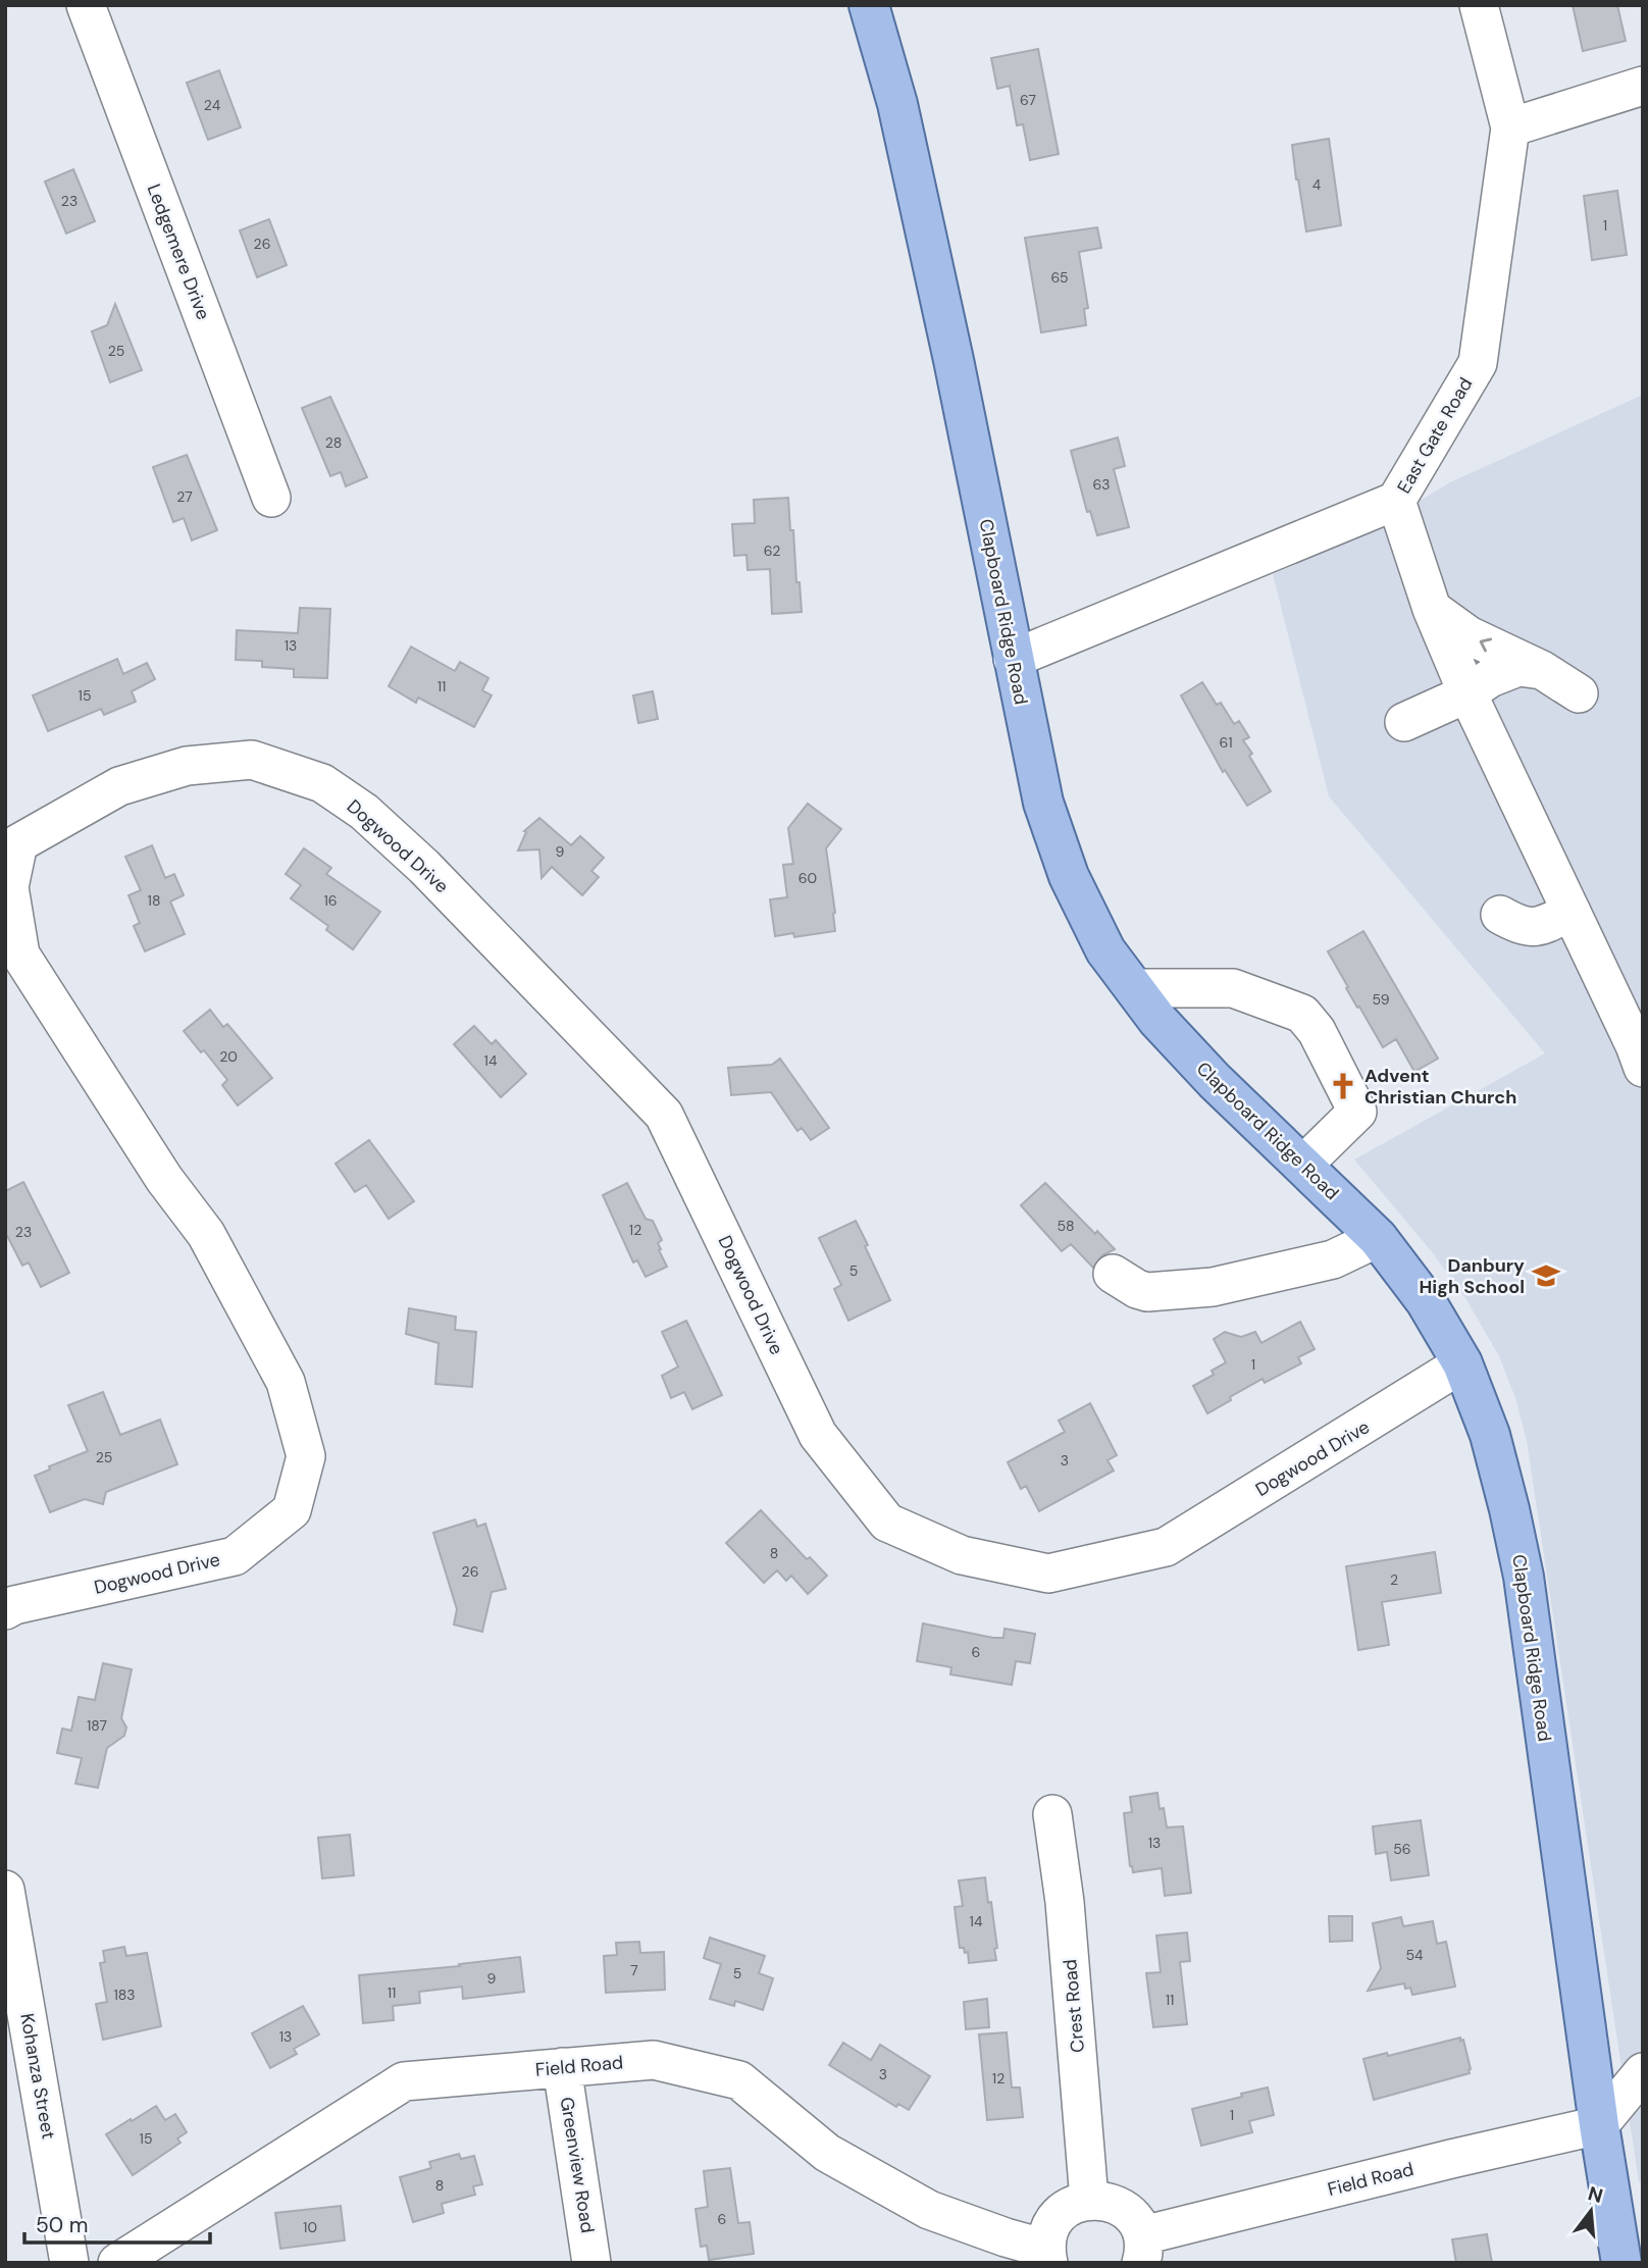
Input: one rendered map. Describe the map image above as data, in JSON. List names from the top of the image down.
{
  "streets": {
    "main road": ["Clapboard Ridge Road"],
    "street": [
      "Ledgemere Drive",
      "East Gate Road",
      "Dogwood Drive",
      "Crest Road",
      "Field Road",
      "Kohanza Street",
      "Greenview Road"
    ]
  },
  "crossings": [
    ["East Gate Road", "Clapboard Ridge Road"],
    ["Clapboard Ridge Road", "Dogwood Drive"],
    ["Clapboard Ridge Road", "Field Road"],
    ["Crest Road", "Field Road"],
    ["Field Road", "Greenview Road"]
  ],
  "places": {
    "church": ["Advent Christian Church"],
    "school or university": ["Danbury High School"]
  },
  "house_numbers": [
    "67",
    "24",
    "4",
    "23",
    "1",
    "26",
    "65",
    "25",
    "28",
    "63",
    "27",
    "62",
    "13",
    "11",
    "15",
    "61",
    "9",
    "60",
    "18",
    "16",
    "59",
    "20",
    "14",
    "58",
    "12",
    "23",
    "5",
    "1",
    "25",
    "3",
    "8",
    "26",
    "2",
    "6",
    "187",
    "13",
    "56",
    "14",
    "54",
    "7",
    "5",
    "9",
    "11",
    "183",
    "11",
    "13",
    "3",
    "12",
    "1",
    "15",
    "8",
    "6",
    "10"
  ],
  "scale_bar": "50 m",
  "north": "top"
}
